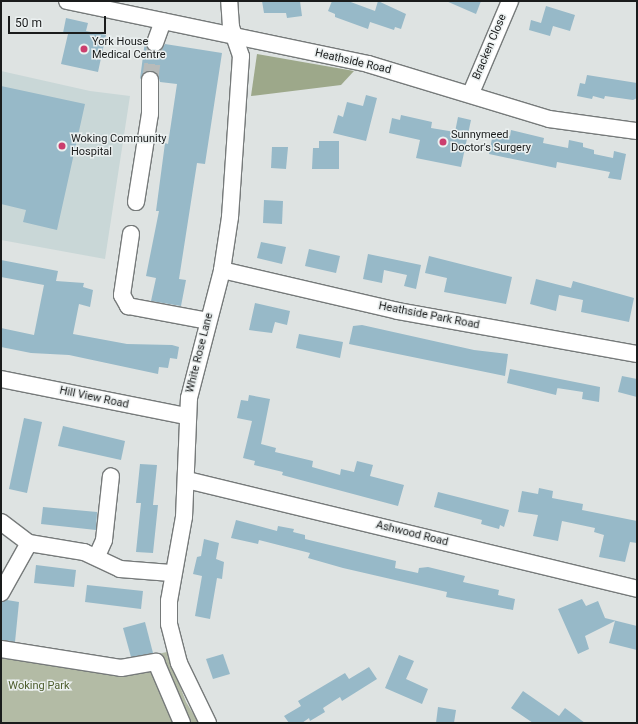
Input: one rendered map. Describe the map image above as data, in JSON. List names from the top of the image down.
{
  "streets": {
    "street": [
      "Bracken Close",
      "Heathside Road",
      "Heathside Park Road",
      "White Rose Lane",
      "Hill View Road",
      "Ashwood Road"
    ]
  },
  "crossings": [
    ["Bracken Close", "Heathside Road"],
    ["Heathside Road", "White Rose Lane"],
    ["Heathside Park Road", "White Rose Lane"],
    ["White Rose Lane", "Hill View Road"],
    ["White Rose Lane", "Ashwood Road"]
  ],
  "parks": ["Woking Park"],
  "places": ["York House Medical Centre", "Sunnymeed Doctor's Surgery", "Woking Community Hospital"],
  "scale_bar": "50 m"
}
